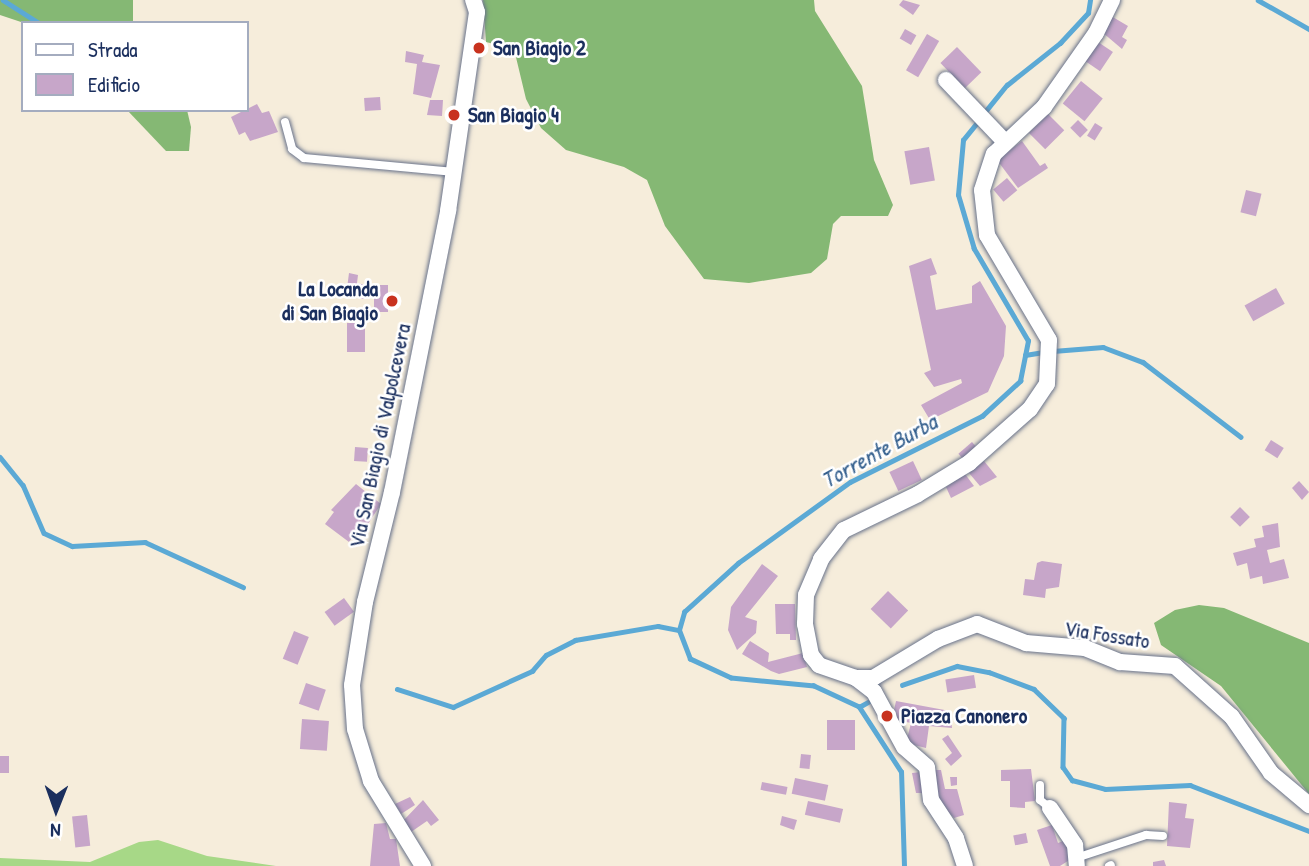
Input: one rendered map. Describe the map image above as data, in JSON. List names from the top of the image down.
{
  "streets": {
    "street": ["Via San Biagio di Valpolcevera", "Via Fossato"]
  },
  "water": ["Torrente Burba"],
  "places": [
    "San Biagio 2",
    "San Biagio 4",
    "La Locanda di San Biagio",
    "Piazza Canonero"
  ],
  "legend": ["Strada", "Edificio"],
  "north": "bottom"
}
